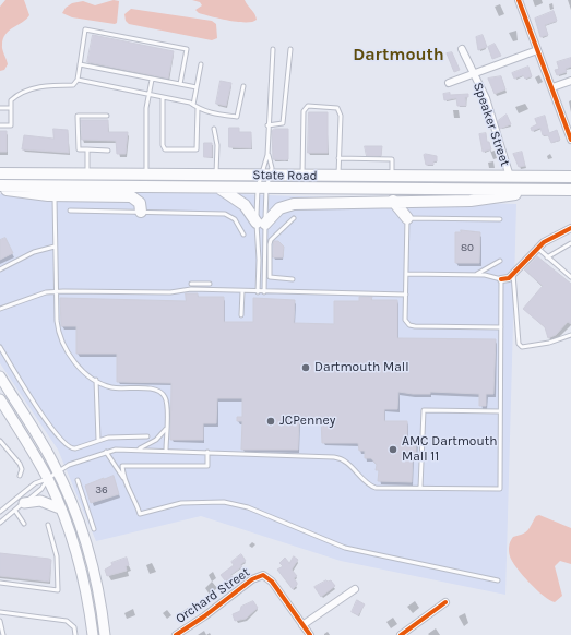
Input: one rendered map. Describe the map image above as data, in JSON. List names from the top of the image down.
{
  "streets": {
    "main road": ["State Road"],
    "street": ["Speaker Street", "Orchard Street"]
  },
  "crossings": [
    ["Speaker Street", "State Road"]
  ],
  "districts": ["Dartmouth"],
  "places": ["Dartmouth Mall", "JCPenney", "AMC Dartmouth Mall 11"],
  "house_numbers": ["80", "36"]
}
